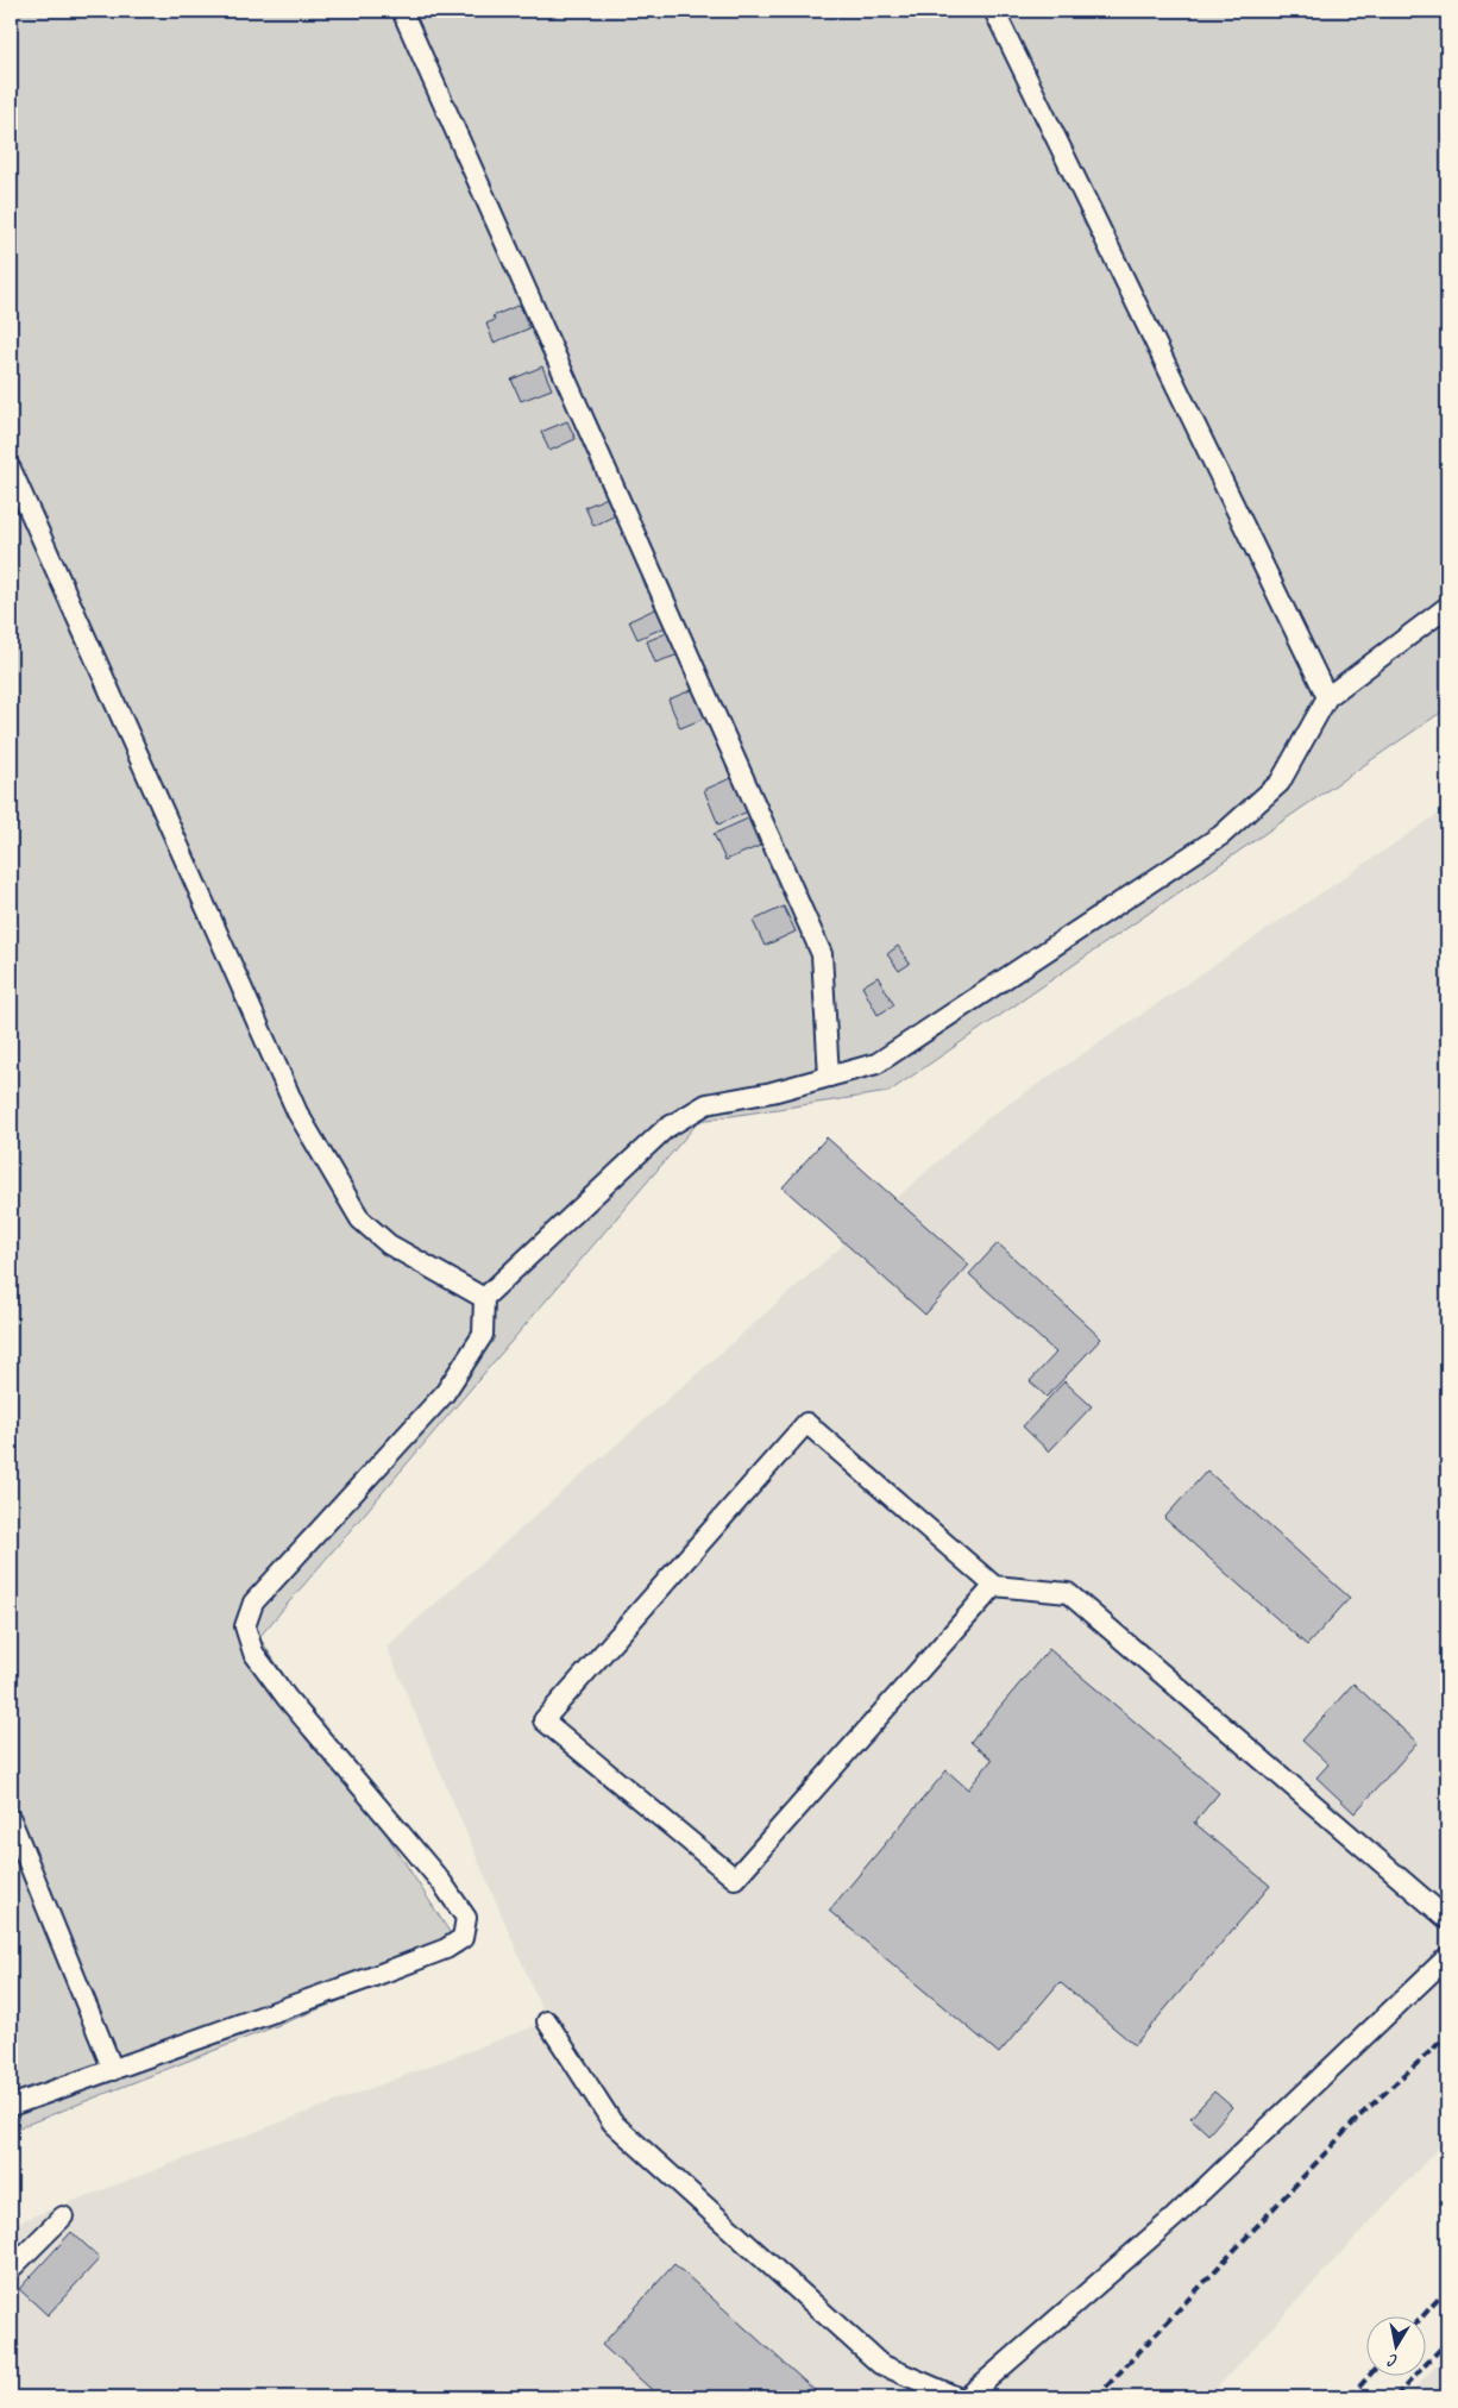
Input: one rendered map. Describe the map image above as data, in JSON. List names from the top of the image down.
{
  "north": "bottom"
}
